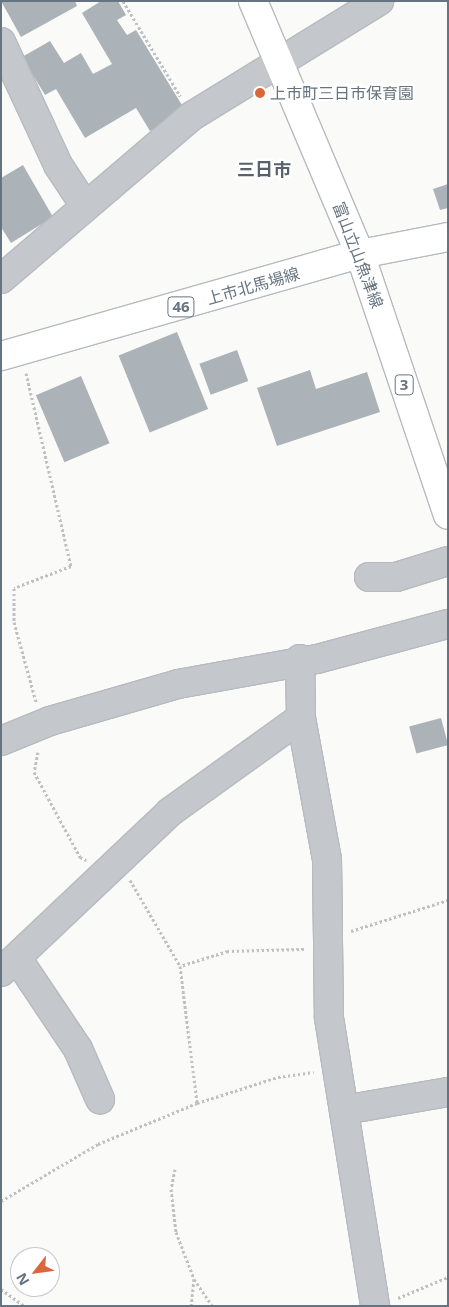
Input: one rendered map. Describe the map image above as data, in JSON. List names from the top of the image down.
{
  "streets": {
    "main road": [
      "富山立山魚津線",
      "上市北馬場線",
      "46",
      "3"
    ]
  },
  "crossings": [
    ["富山立山魚津線", "上市北馬場線"]
  ],
  "districts": ["三日市"],
  "places": ["上市町三日市保育園"],
  "north": "bottom left"
}
